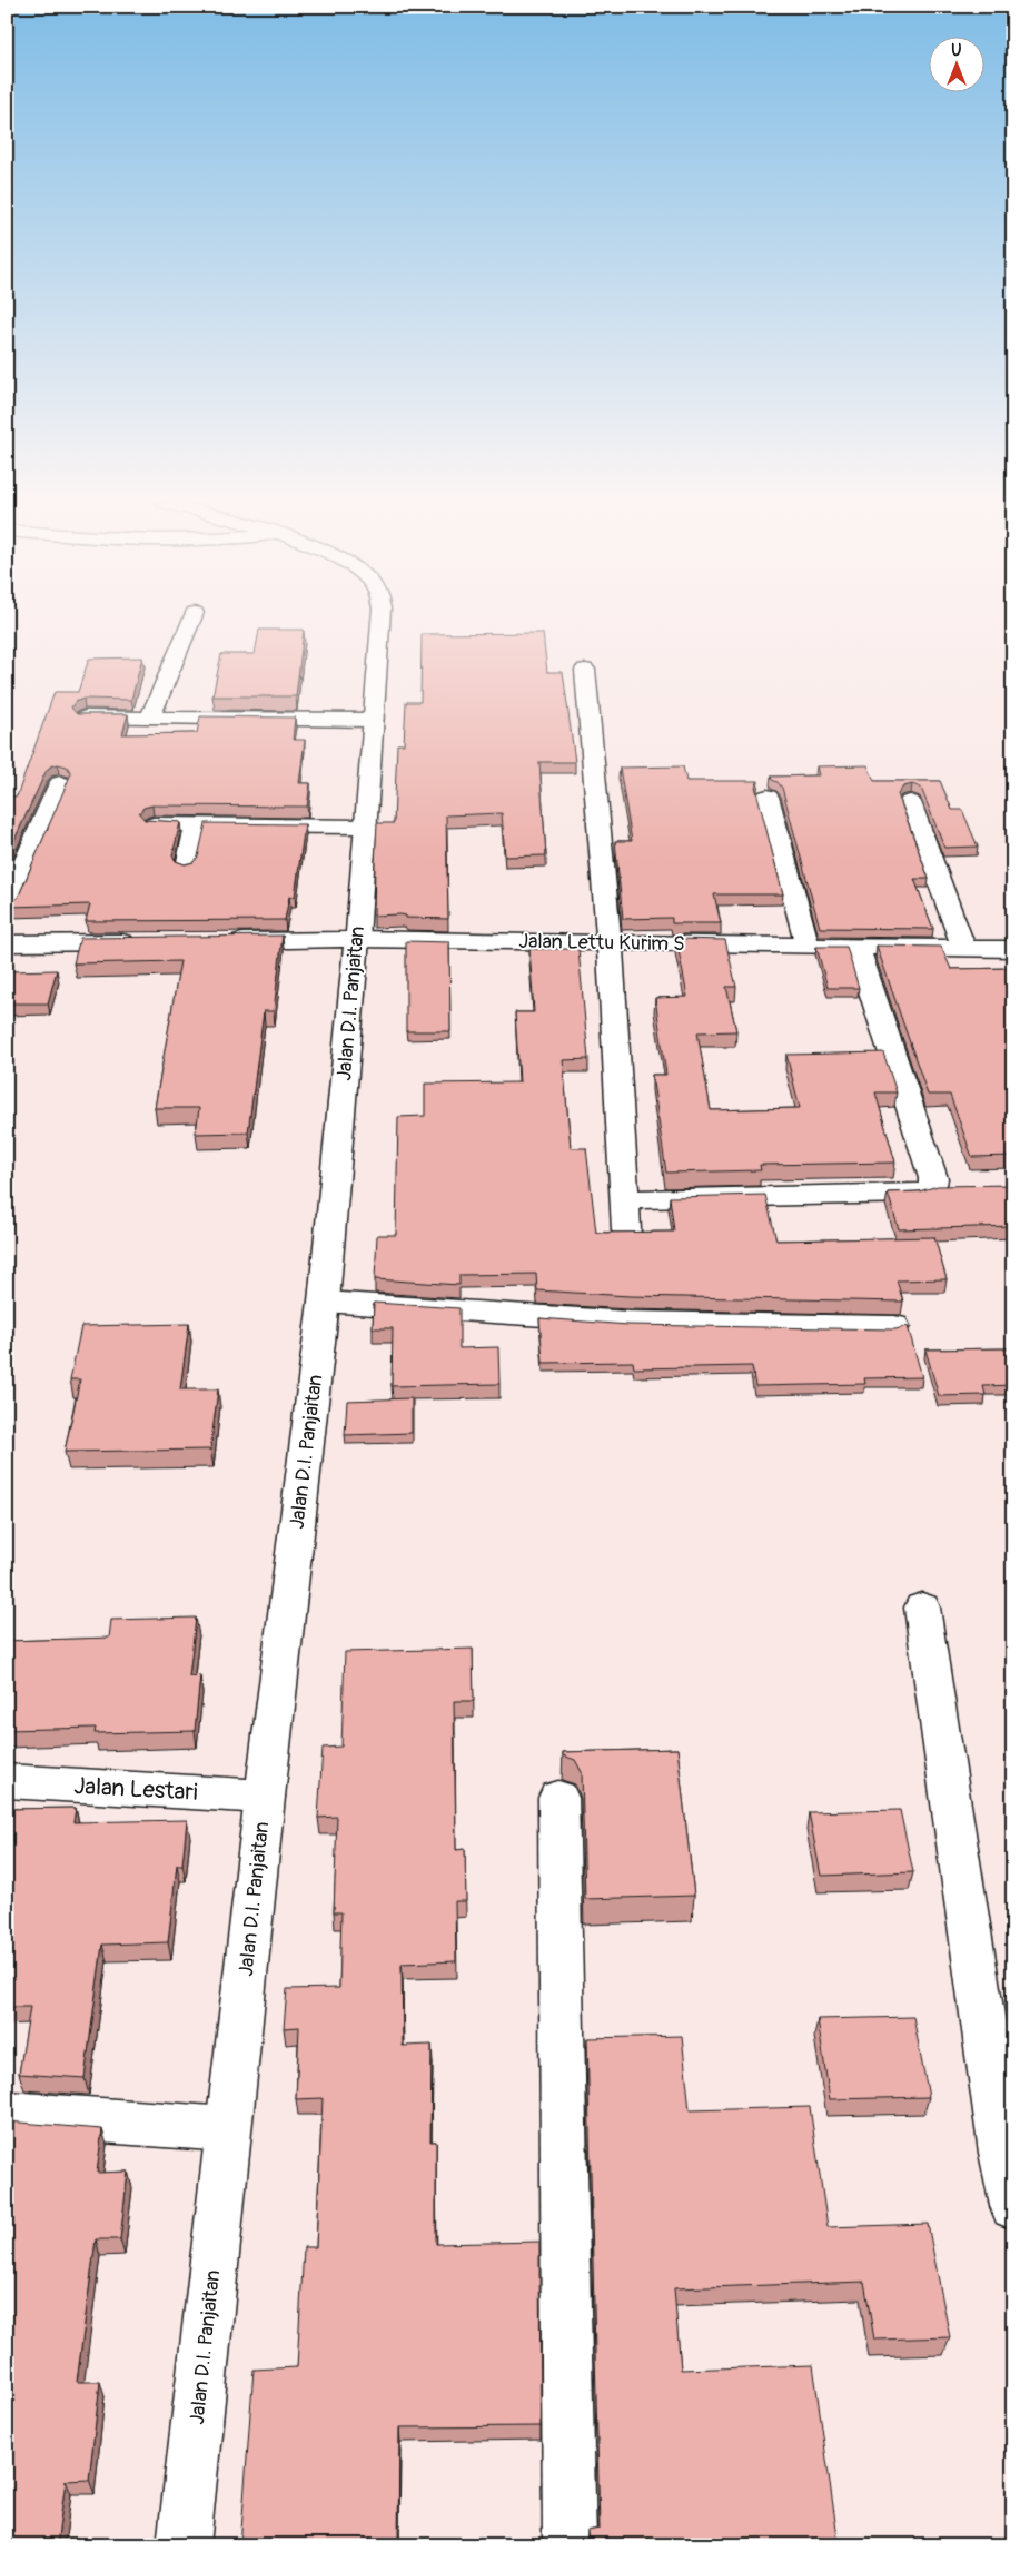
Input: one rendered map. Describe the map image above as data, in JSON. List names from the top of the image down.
{
  "streets": {
    "street": ["Jalan Lettu Kurim S", "Jalan D.I. Panjaitan", "Jalan Lestari"]
  },
  "crossings": [
    ["Jalan Lettu Kurim S", "Jalan D.I. Panjaitan"],
    ["Jalan D.I. Panjaitan", "Jalan Lestari"]
  ],
  "north": "top"
}
